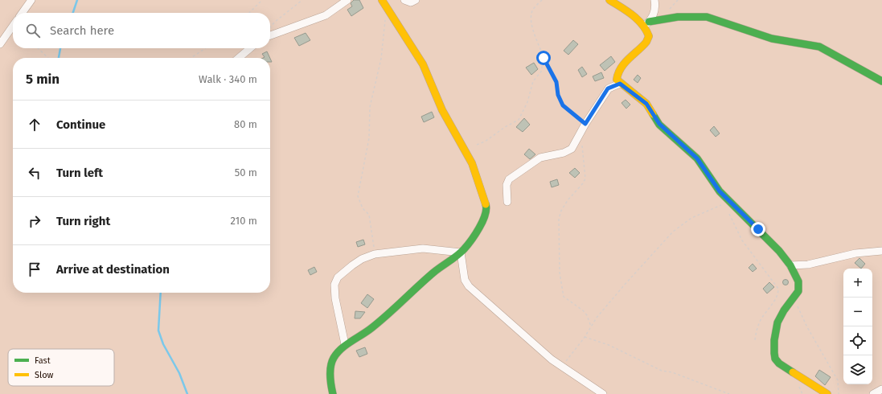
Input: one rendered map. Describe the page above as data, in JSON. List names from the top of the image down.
{
  "legend": ["Fast", "Slow"],
  "page": {
    "search": "Search here",
    "heading": ["5 min", "Walk · 340 m"],
    "list": [
      ["Continue", "80 m"],
      ["Turn left", "50 m"],
      ["Turn right", "210 m"],
      "Arrive at destination"
    ],
    "map_buttons": ["+", "−"]
  }
}
